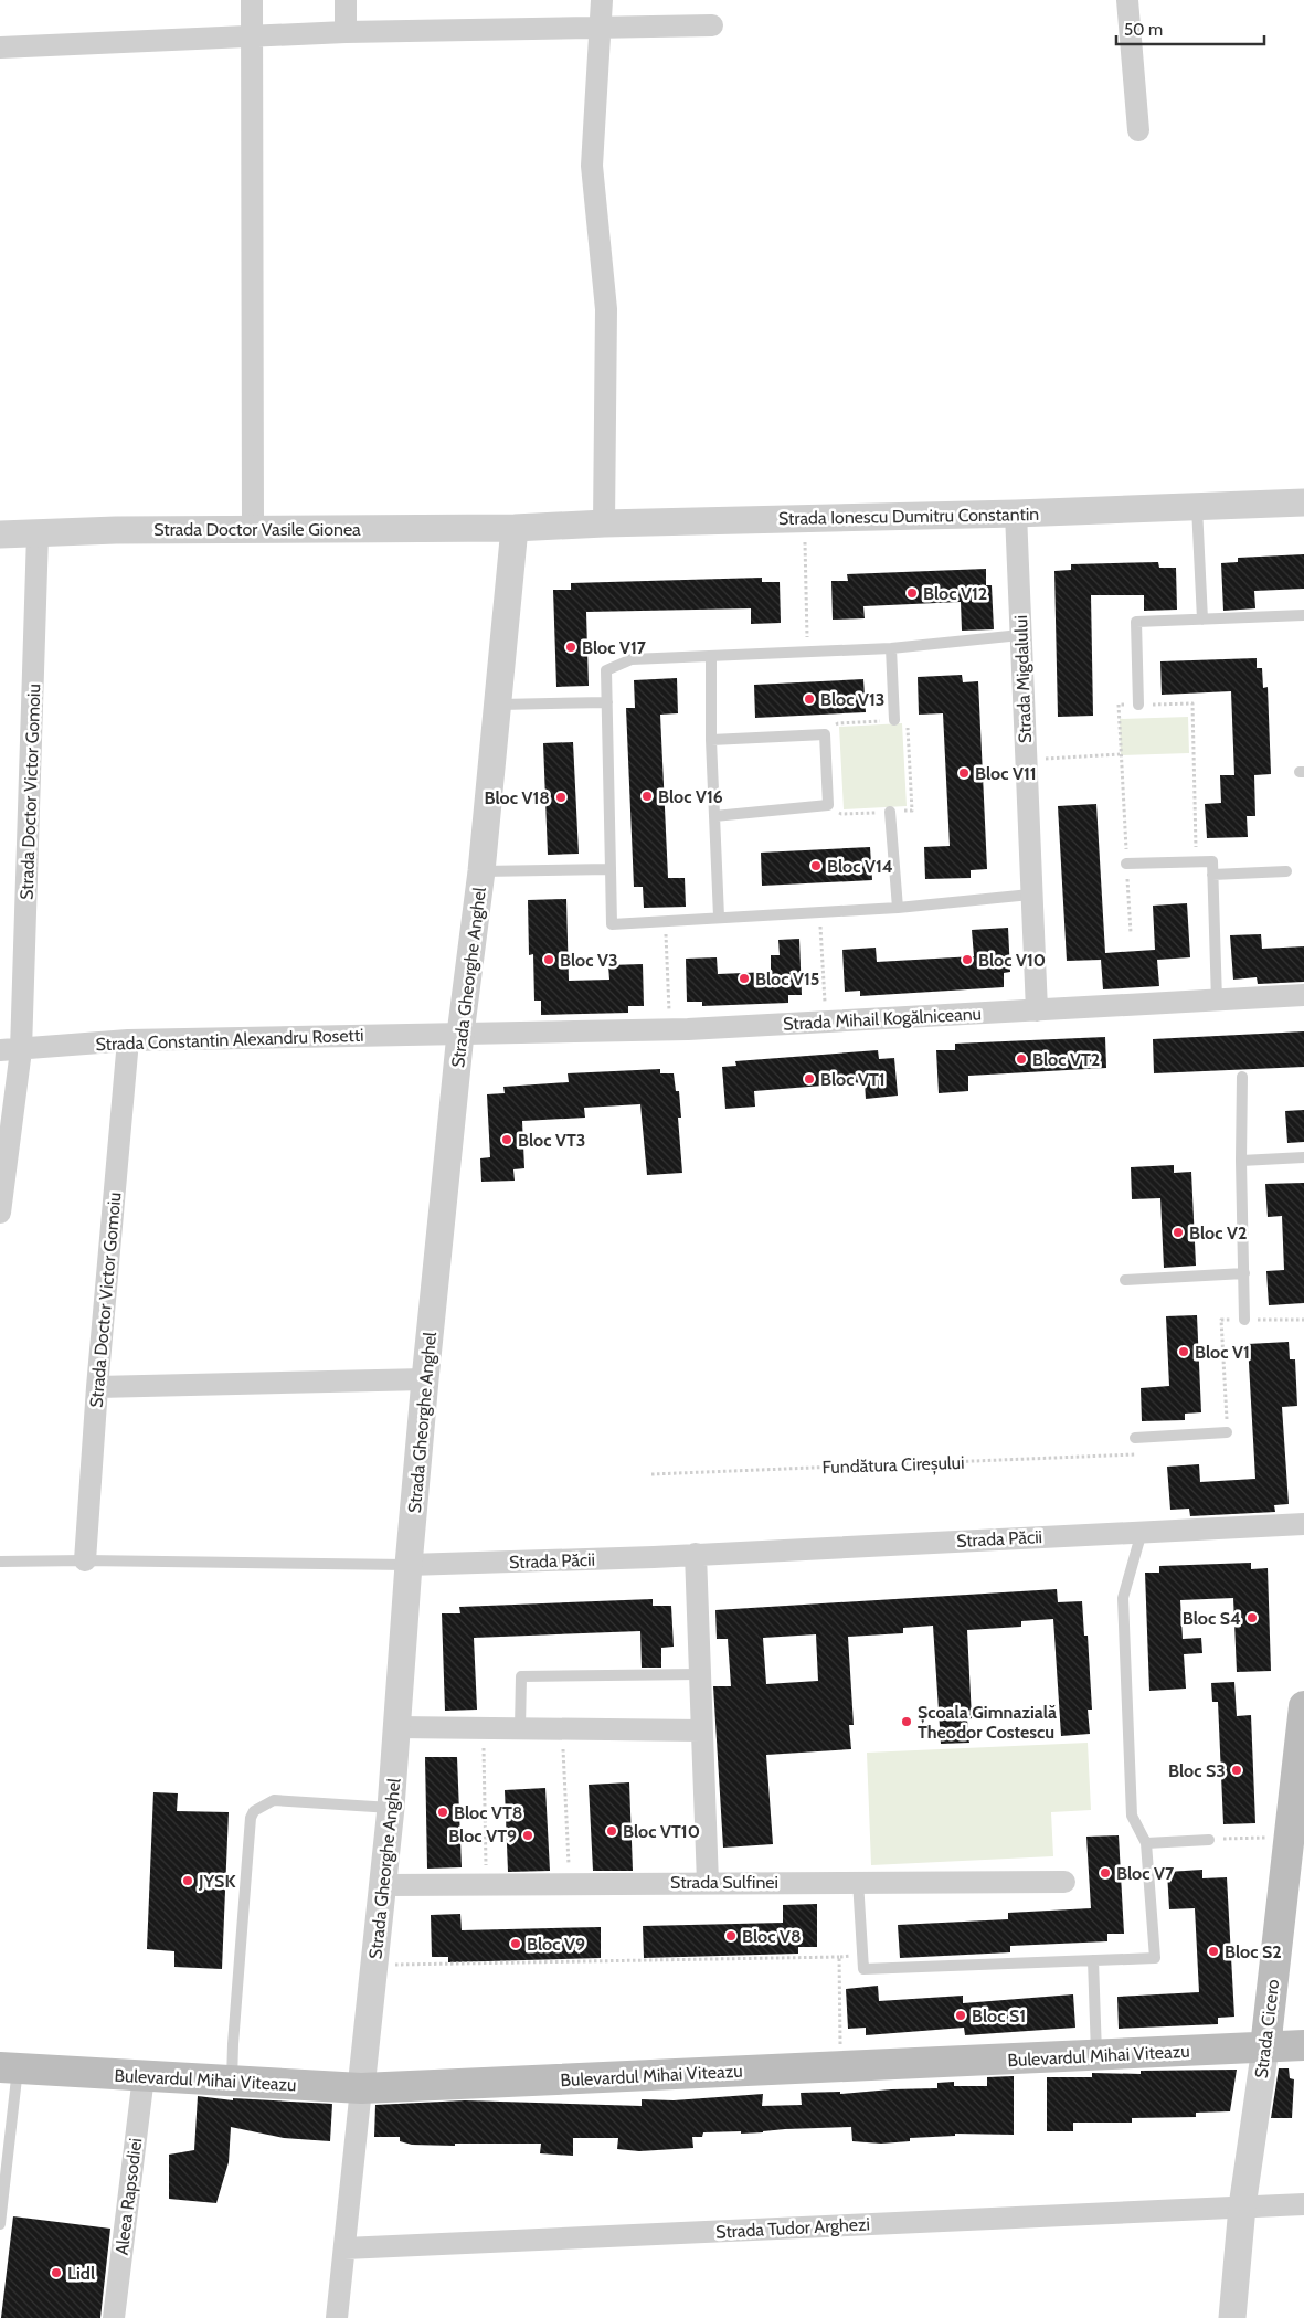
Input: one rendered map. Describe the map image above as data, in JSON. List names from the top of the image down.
{
  "streets": {
    "main road": ["Strada Cicero", "Bulevardul Mihai Viteazu"],
    "street": [
      "Strada Ionescu Dumitru Constantin",
      "Strada Doctor Vasile Gionea",
      "Strada Migdalului",
      "Strada Doctor Victor Gomoiu",
      "Strada Gheorghe Anghel",
      "Strada Mihail Kogălniceanu",
      "Strada Constantin Alexandru Rosetti",
      "Strada Păcii",
      "Strada Sulfinei",
      "Aleea Rapsodiei",
      "Strada Tudor Arghezi"
    ],
    "path": ["Fundătura Cireșului"]
  },
  "crossings": [
    ["Strada Ionescu Dumitru Constantin", "Strada Doctor Vasile Gionea"],
    ["Strada Ionescu Dumitru Constantin", "Strada Migdalului"],
    ["Strada Ionescu Dumitru Constantin", "Strada Gheorghe Anghel"],
    ["Strada Doctor Vasile Gionea", "Strada Doctor Victor Gomoiu"],
    ["Strada Doctor Vasile Gionea", "Strada Gheorghe Anghel"],
    ["Strada Migdalului", "Strada Mihail Kogălniceanu"],
    ["Strada Doctor Victor Gomoiu", "Strada Constantin Alexandru Rosetti"],
    ["Strada Gheorghe Anghel", "Strada Mihail Kogălniceanu"],
    ["Strada Gheorghe Anghel", "Strada Constantin Alexandru Rosetti"],
    ["Strada Gheorghe Anghel", "Strada Păcii"],
    ["Strada Gheorghe Anghel", "Strada Sulfinei"],
    ["Strada Gheorghe Anghel", "Bulevardul Mihai Viteazu"],
    ["Strada Gheorghe Anghel", "Strada Tudor Arghezi"],
    ["Strada Mihail Kogălniceanu", "Strada Constantin Alexandru Rosetti"],
    ["Strada Cicero", "Bulevardul Mihai Viteazu"],
    ["Strada Cicero", "Strada Tudor Arghezi"],
    ["Bulevardul Mihai Viteazu", "Aleea Rapsodiei"]
  ],
  "places": [
    "Bloc V12",
    "Bloc V17",
    "Bloc V13",
    "Bloc V11",
    "Bloc V16",
    "Bloc V18",
    "Bloc V14",
    "Bloc V3",
    "Bloc V10",
    "Bloc V15",
    "Bloc VT2",
    "Bloc VT1",
    "Bloc VT3",
    "Bloc V2",
    "Bloc V1",
    "Bloc S4",
    "Școala Gimnazială Theodor Costescu",
    "Bloc S3",
    "Bloc VT8",
    "Bloc VT10",
    "Bloc VT9",
    "Bloc V7",
    "JYSK",
    "Bloc V8",
    "Bloc V9",
    "Bloc S2",
    "Bloc S1",
    "Lidl"
  ],
  "scale_bar": "50 m"
}
